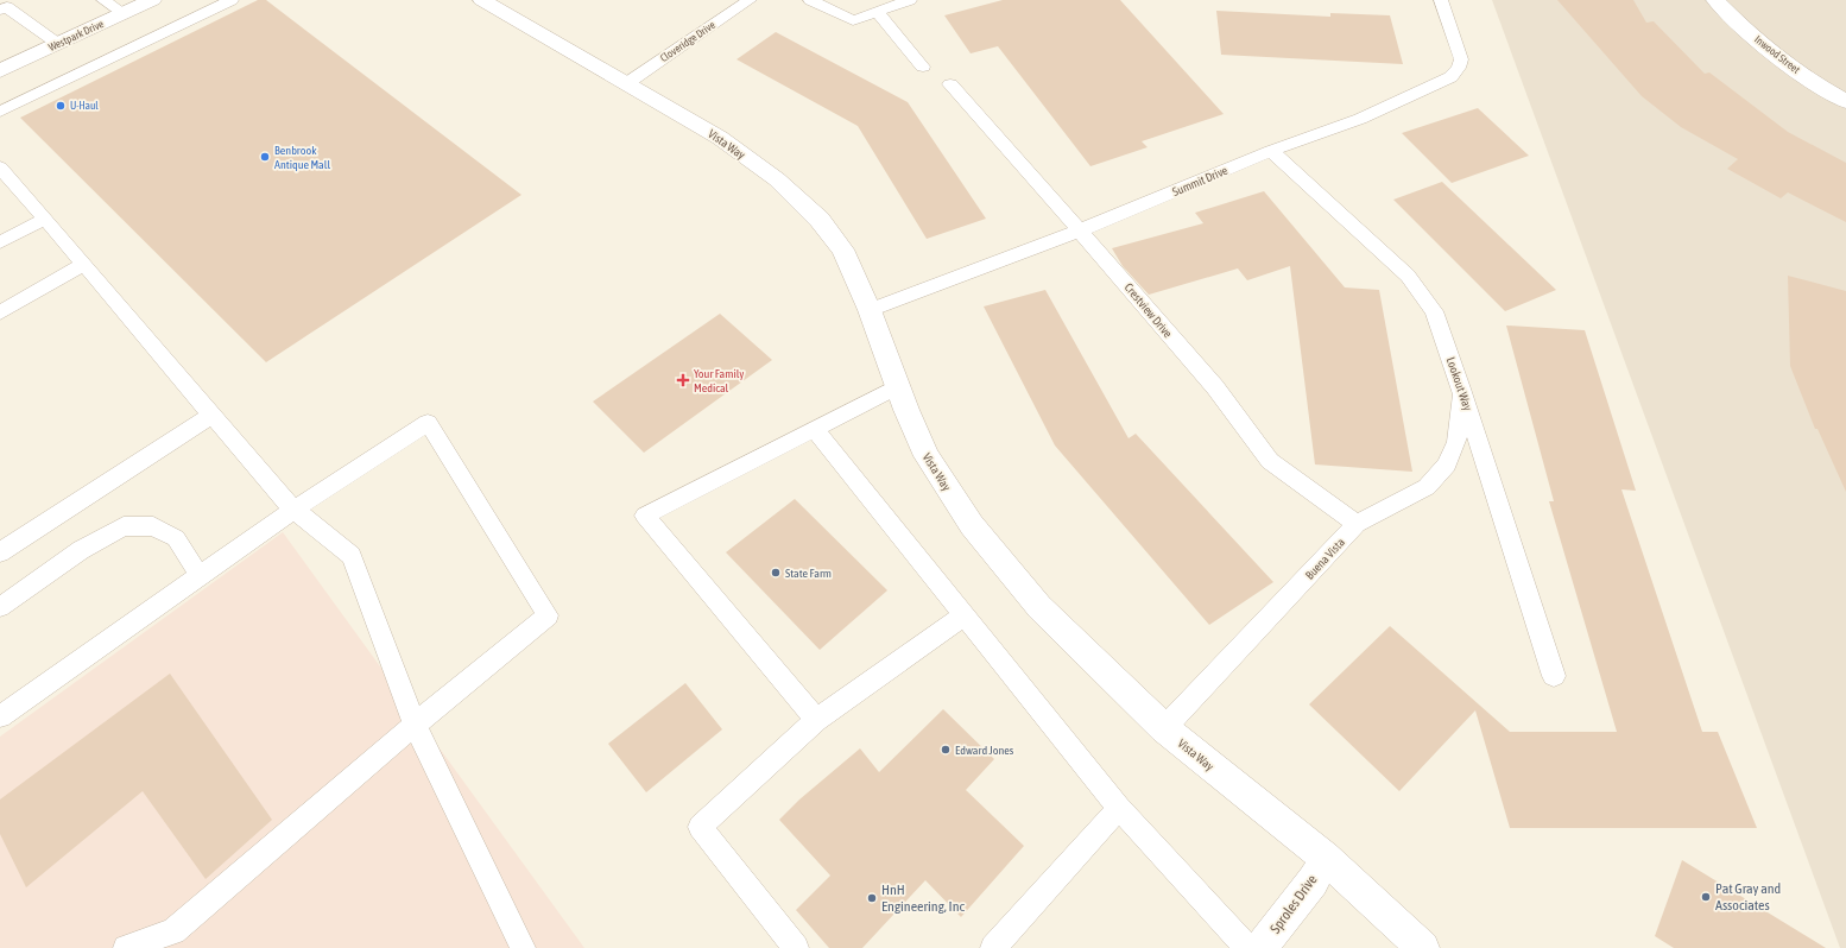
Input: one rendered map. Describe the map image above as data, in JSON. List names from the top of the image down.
{
  "streets": {
    "street": [
      "Westpark Drive",
      "Inwood Street",
      "Vista Way",
      "Sproles Drive"
    ],
    "lane": [
      "Cloveridge Drive",
      "Summit Drive",
      "Crestview Drive",
      "Lookout Way",
      "Buena Vista"
    ]
  },
  "crossings": [
    ["Cloveridge Drive", "Vista Way"],
    ["Vista Way", "Summit Drive"],
    ["Vista Way", "Buena Vista"],
    ["Vista Way", "Sproles Drive"],
    ["Summit Drive", "Crestview Drive"],
    ["Summit Drive", "Lookout Way"],
    ["Crestview Drive", "Buena Vista"],
    ["Lookout Way", "Buena Vista"]
  ],
  "places": {
    "other": [
      "U-Haul",
      "Benbrook Antique Mall",
      "State Farm",
      "Edward Jones",
      "Pat Gray and Associates",
      "HnH Engineering, Inc"
    ],
    "health": ["Your Family Medical"]
  }
}
